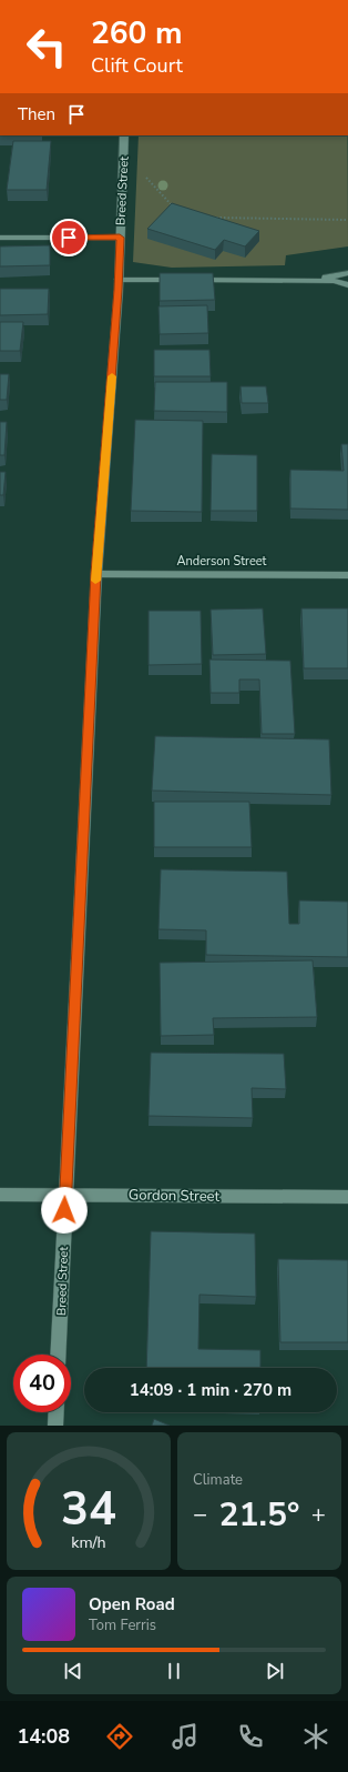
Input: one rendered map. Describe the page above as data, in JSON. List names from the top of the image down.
{
  "streets": {
    "street": ["Breed Street", "Anderson Street", "Gordon Street"]
  },
  "crossings": [
    ["Breed Street", "Anderson Street"],
    ["Breed Street", "Gordon Street"]
  ],
  "page": {
    "turn": ["260 m", "Clift Court"],
    "then": "Then",
    "limit": "40",
    "trip": "14:09 · 1 min · 270 m",
    "tile": "Climate",
    "heat": ["−", "21.5°", "+"],
    "song": ["Open Road", "Tom Ferris"],
    "tabs": "14:08",
    "gauge": ["34", "km/h"]
  }
}
